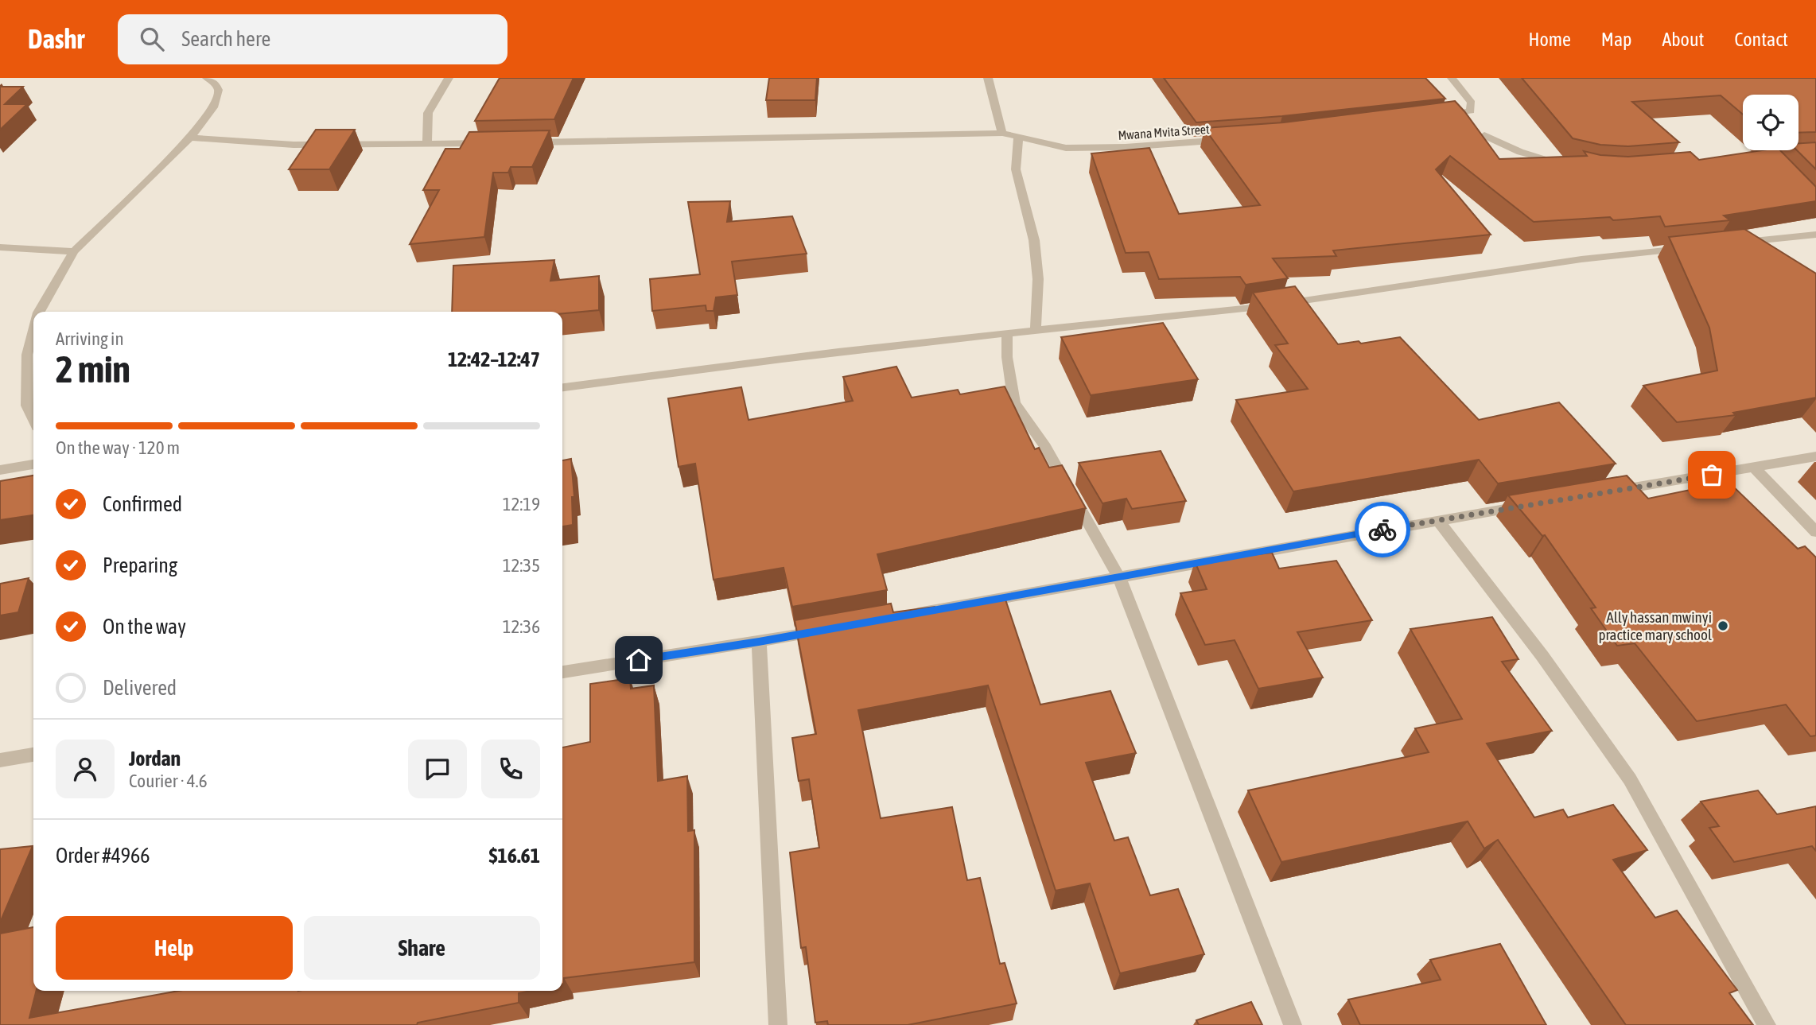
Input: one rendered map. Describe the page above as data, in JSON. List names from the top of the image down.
{
  "streets": {
    "street": ["Mwana Mvita Street"]
  },
  "places": ["Ally hassan mwinyi practice mary school"],
  "page": {
    "header": "Dashr",
    "search": "Search here",
    "nav": [
      "Home",
      "Map",
      "About",
      "Contact"
    ],
    "heading": ["2 min", "Arriving in", "12:42–12:47"],
    "panel": [
      "Jordan",
      "Courier · 4.6",
      "Order #4966",
      "$16.61"
    ],
    "bar": "On the way · 120 m",
    "list": [
      ["Confirmed", "12:19"],
      ["Preparing", "12:35"],
      ["On the way", "12:36"],
      "Delivered"
    ],
    "buttons": ["Help", "Share"]
  }
}
